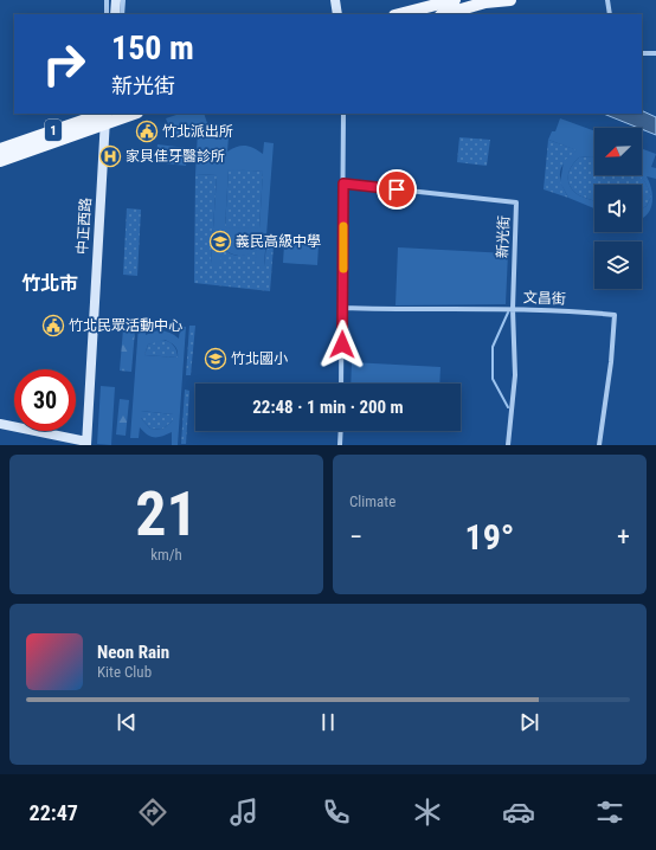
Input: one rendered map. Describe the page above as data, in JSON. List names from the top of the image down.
{
  "streets": {
    "main road": ["1", "中正西路"],
    "street": ["新光街", "文昌街"]
  },
  "crossings": [
    ["1", "中正西路"],
    ["新光街", "文昌街"]
  ],
  "districts": ["竹北市"],
  "places": {
    "public building": ["竹北派出所", "竹北民眾活動中心"],
    "hospital": ["家貝佳牙醫診所"],
    "school or university": ["義民高級中學", "竹北國小"]
  },
  "north": "bottom left",
  "page": {
    "turn": ["150 m", "新光街"],
    "limit": "30",
    "trip": "22:48 · 1 min · 200 m",
    "tile": [
      ["21", "km/h"],
      "Climate"
    ],
    "heat": ["−", "19°", "+"],
    "song": ["Neon Rain", "Kite Club"],
    "tabs": "22:47"
  }
}
